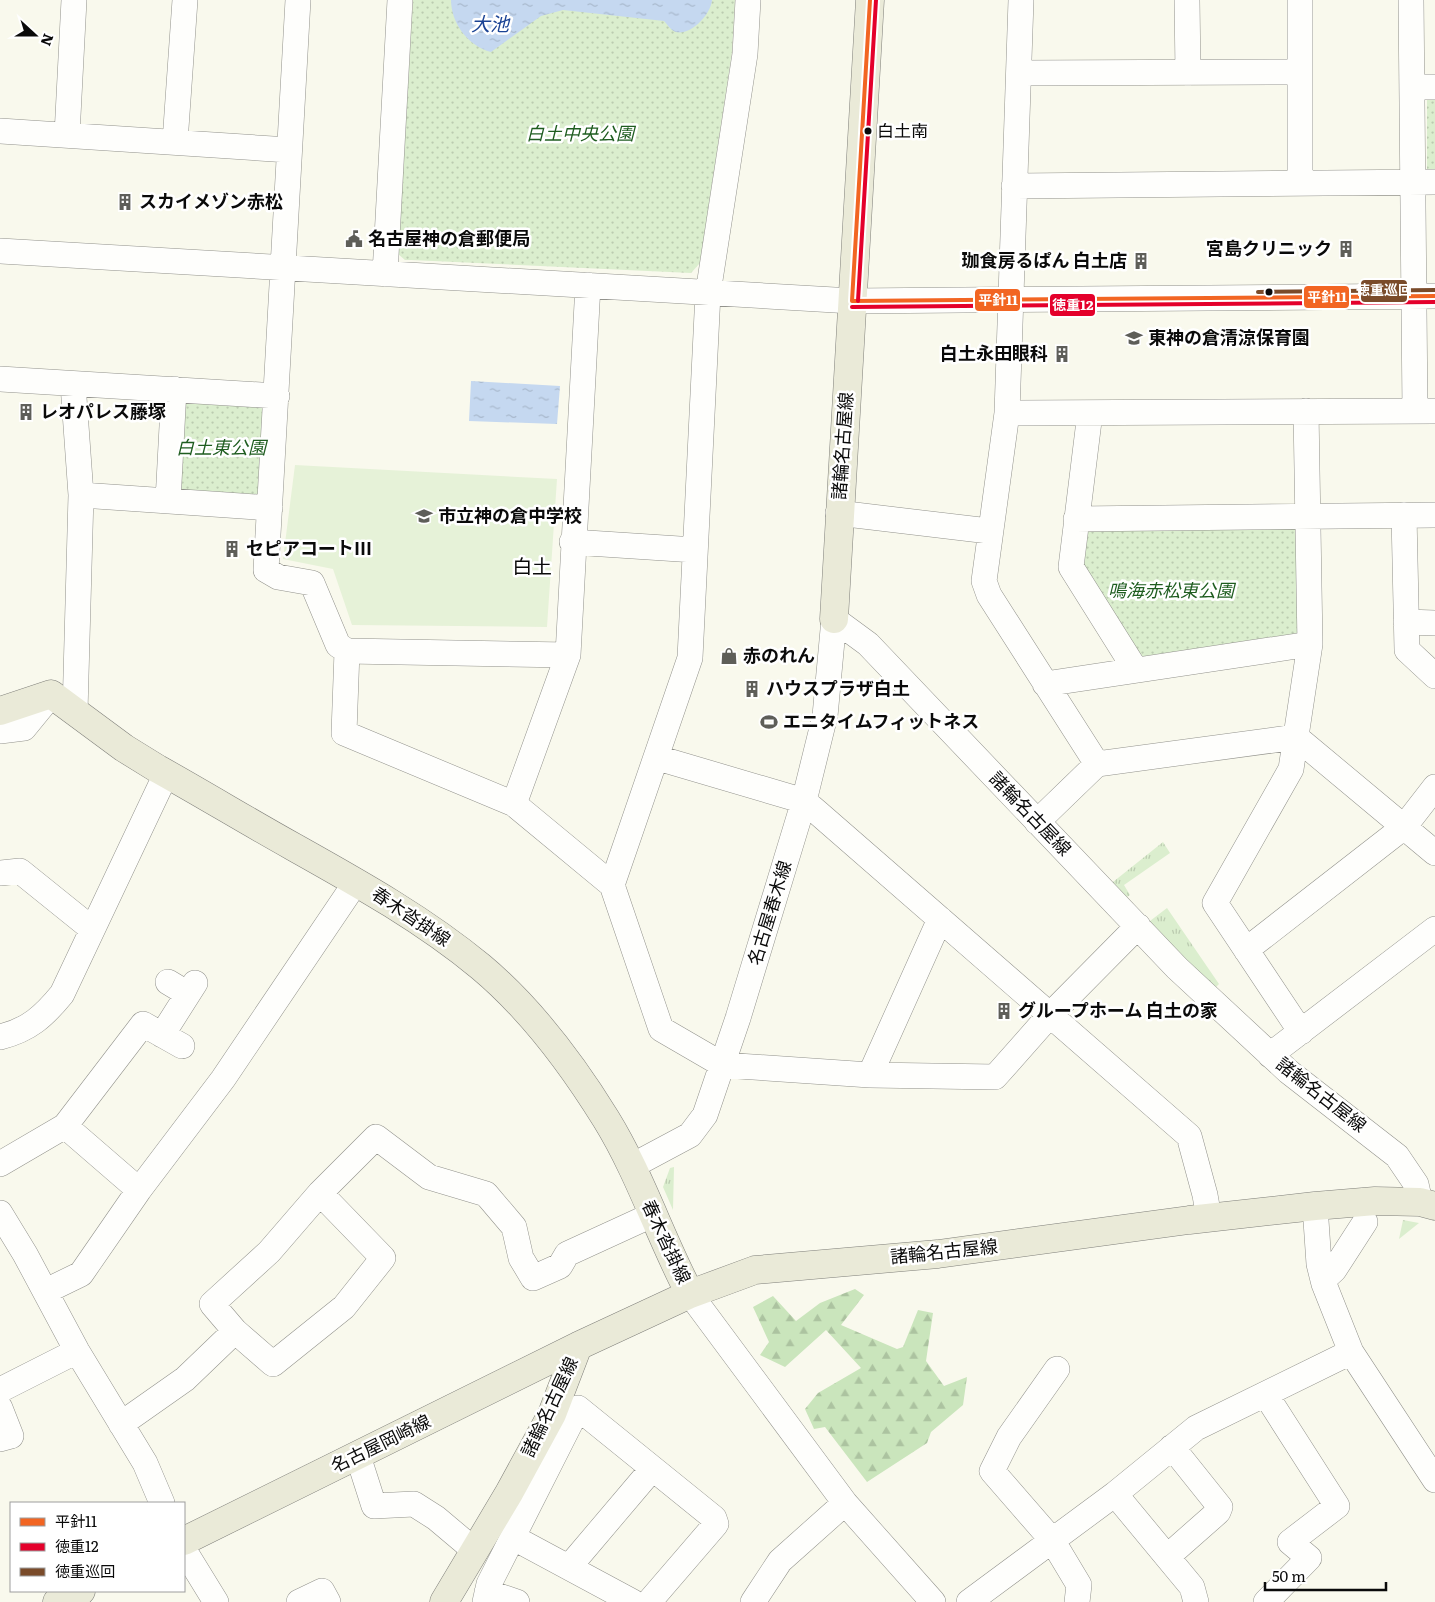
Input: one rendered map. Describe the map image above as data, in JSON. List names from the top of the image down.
{
  "streets": {
    "main road": ["諸輪名古屋線", "春木沓掛線", "名古屋岡崎線"],
    "street": ["名古屋春木線"]
  },
  "crossings": [
    ["諸輪名古屋線", "名古屋春木線"],
    ["諸輪名古屋線", "春木沓掛線"],
    ["諸輪名古屋線", "名古屋岡崎線"],
    ["名古屋春木線", "春木沓掛線"]
  ],
  "districts": ["白土"],
  "water": ["大池"],
  "parks": ["白土中央公園", "白土東公園", "鳴海赤松東公園"],
  "places": {
    "other": ["白土南"],
    "building": [
      "スカイメゾン赤松",
      "宮島クリニック",
      "珈食房るぱん 白土店",
      "白土永田眼科",
      "レオパレス藤塚",
      "セピアコートⅢ",
      "ハウスプラザ白土",
      "グループホーム 白土の家"
    ],
    "public building": ["名古屋神の倉郵便局"],
    "school or university": ["東神の倉清涼保育園", "市立神の倉中学校"],
    "shop": ["赤のれん"],
    "sports": ["エニタイムフィットネス"]
  },
  "lines": ["transit line 平針11", "transit line 徳重12", "transit line 徳重巡回"],
  "legend": ["平針11", "徳重12", "徳重巡回"],
  "scale_bar": "50 m",
  "north": "right"
}
